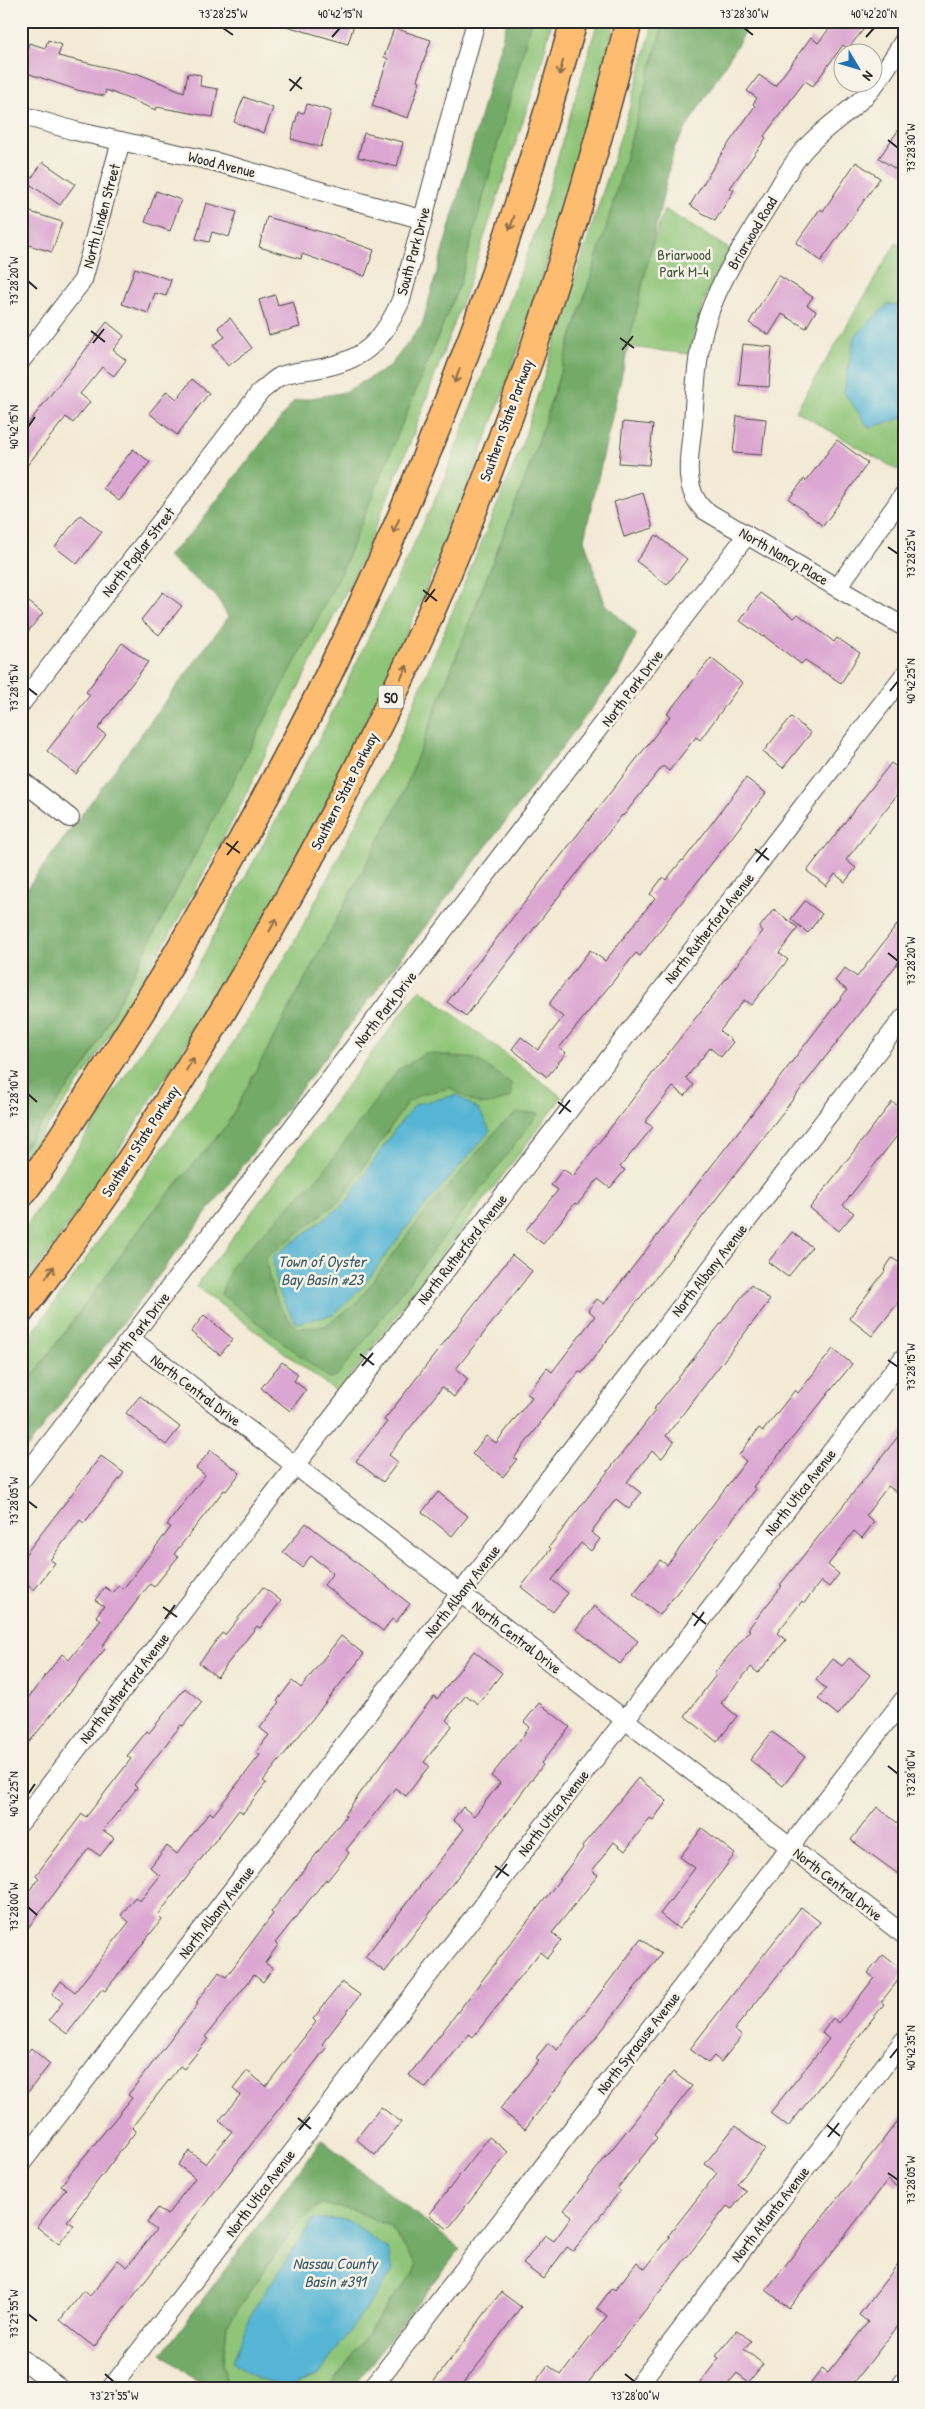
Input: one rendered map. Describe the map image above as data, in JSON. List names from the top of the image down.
{
  "streets": {
    "highway": ["Southern State Parkway", "SO"],
    "street": [
      "Wood Avenue",
      "North Linden Street",
      "Briarwood Road",
      "South Park Drive",
      "North Poplar Street",
      "North Nancy Place",
      "North Park Drive",
      "North Rutherford Avenue",
      "North Albany Avenue",
      "North Central Drive",
      "North Utica Avenue",
      "North Syracuse Avenue",
      "North Atlanta Avenue"
    ]
  },
  "crossings": [
    ["Wood Avenue", "North Linden Street"],
    ["Wood Avenue", "South Park Drive"],
    ["Briarwood Road", "North Nancy Place"],
    ["South Park Drive", "North Poplar Street"],
    ["North Nancy Place", "North Park Drive"],
    ["North Park Drive", "North Central Drive"],
    ["North Rutherford Avenue", "North Central Drive"],
    ["North Albany Avenue", "North Central Drive"],
    ["North Central Drive", "North Utica Avenue"],
    ["North Central Drive", "North Syracuse Avenue"]
  ],
  "water": ["Town of Oyster Bay Basin #23", "Nassau County Basin #391"],
  "parks": ["Briarwood Park M-4"],
  "north": "bottom right",
  "coordinates": [
    "73°28'25\"W",
    "40°42'15\"N",
    "73°28'30\"W",
    "40°42'20\"N",
    "73°28'20\"W",
    "40°42'25\"N",
    "73°28'15\"W",
    "73°28'10\"W",
    "73°28'05\"W",
    "73°28'00\"W",
    "40°42'35\"N",
    "73°27'55\"W"
  ]
}
